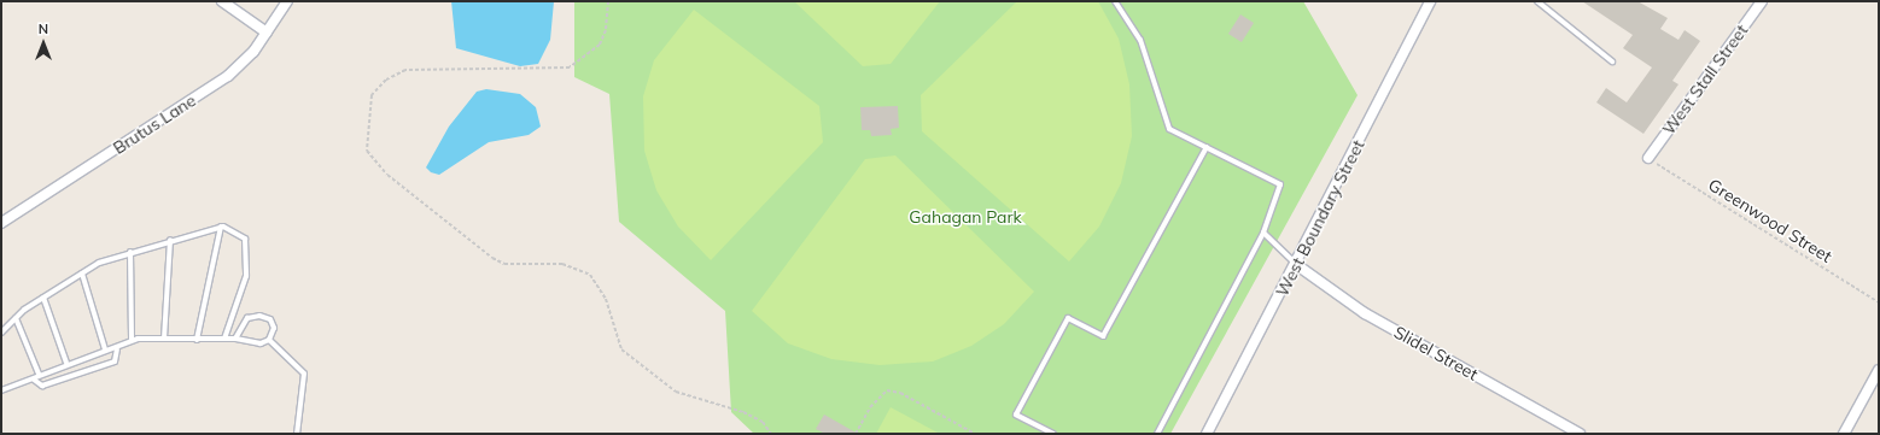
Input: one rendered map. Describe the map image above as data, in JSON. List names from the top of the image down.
{
  "streets": {
    "street": [
      "West Stall Street",
      "Brutus Lane",
      "West Boundary Street",
      "Slidel Street"
    ],
    "path": ["Greenwood Street"]
  },
  "crossings": [
    ["West Stall Street", "Greenwood Street"],
    ["West Boundary Street", "Slidel Street"]
  ],
  "parks": ["Gahagan Park"],
  "north": "top"
}
